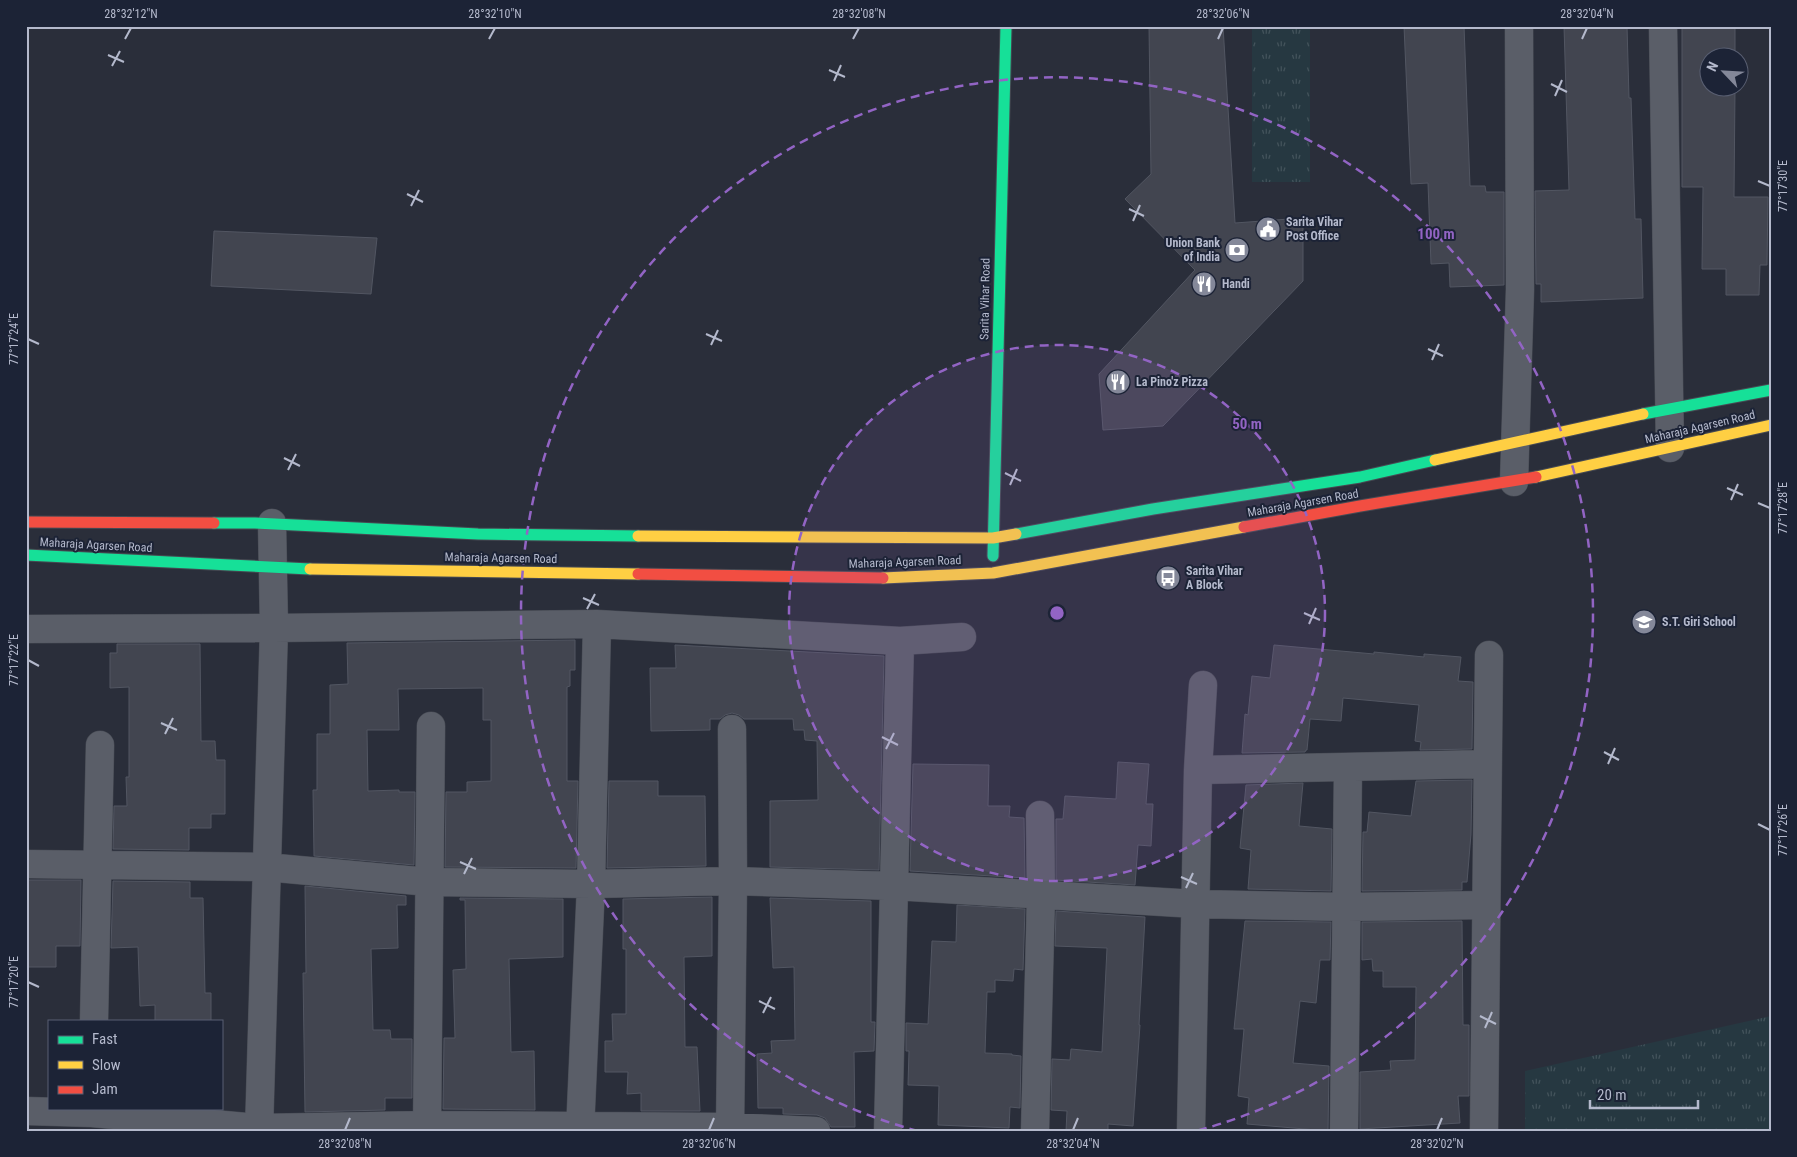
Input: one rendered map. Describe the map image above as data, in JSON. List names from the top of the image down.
{
  "streets": {
    "street": ["Sarita Vihar Road", "Maharaja Agarsen Road"]
  },
  "crossings": [
    ["Sarita Vihar Road", "Maharaja Agarsen Road"]
  ],
  "places": {
    "public building": ["Sarita Vihar Post Office"],
    "bank": ["Union Bank of India"],
    "restaurant": ["Handi", "La Pino'z Pizza"],
    "bus stop": ["Sarita Vihar A Block"],
    "school or university": ["S.T. Giri School"]
  },
  "legend": ["Fast", "Slow", "Jam"],
  "scale_bar": "20 m",
  "north": "top left",
  "coordinates": [
    "28°32'12\"N",
    "28°32'10\"N",
    "28°32'08\"N",
    "28°32'06\"N",
    "28°32'04\"N",
    "77°17'30\"E",
    "77°17'24\"E",
    "77°17'28\"E",
    "77°17'22\"E",
    "77°17'26\"E",
    "77°17'20\"E",
    "28°32'02\"N"
  ],
  "rings": ["100 m", "50 m"]
}
